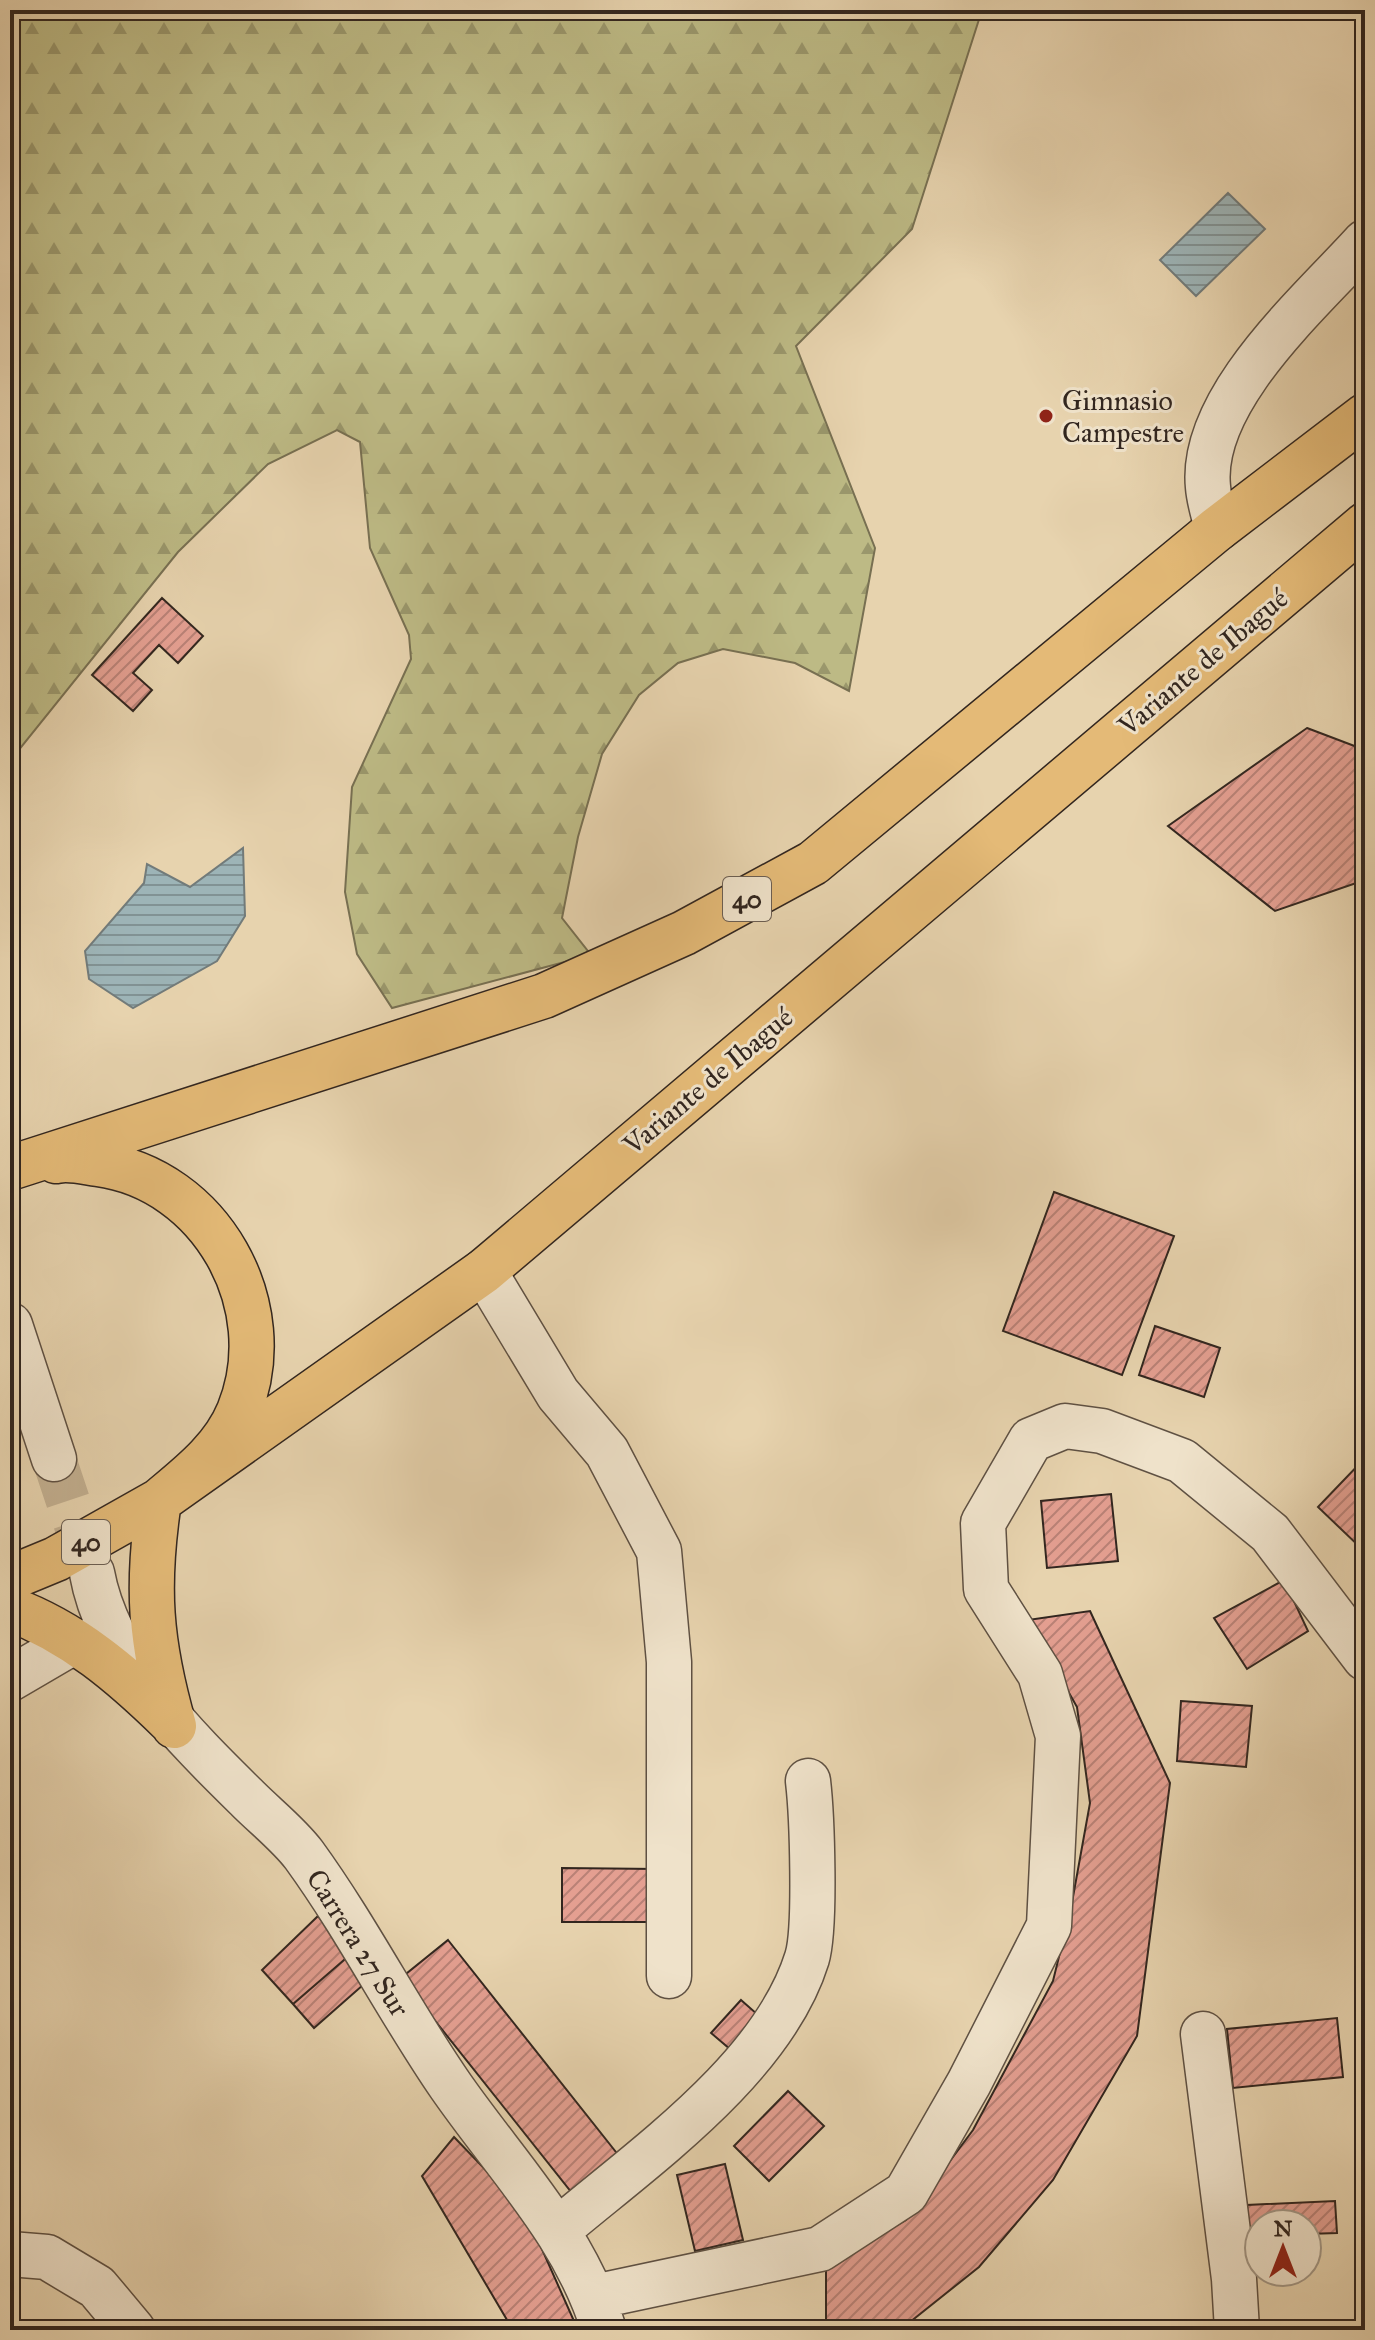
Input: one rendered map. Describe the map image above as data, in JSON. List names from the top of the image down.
{
  "streets": {
    "highway": ["Variante de Ibagué", "40"],
    "street": ["Carrera 27 Sur"]
  },
  "places": ["Gimnasio Campestre"],
  "north": "top"
}
